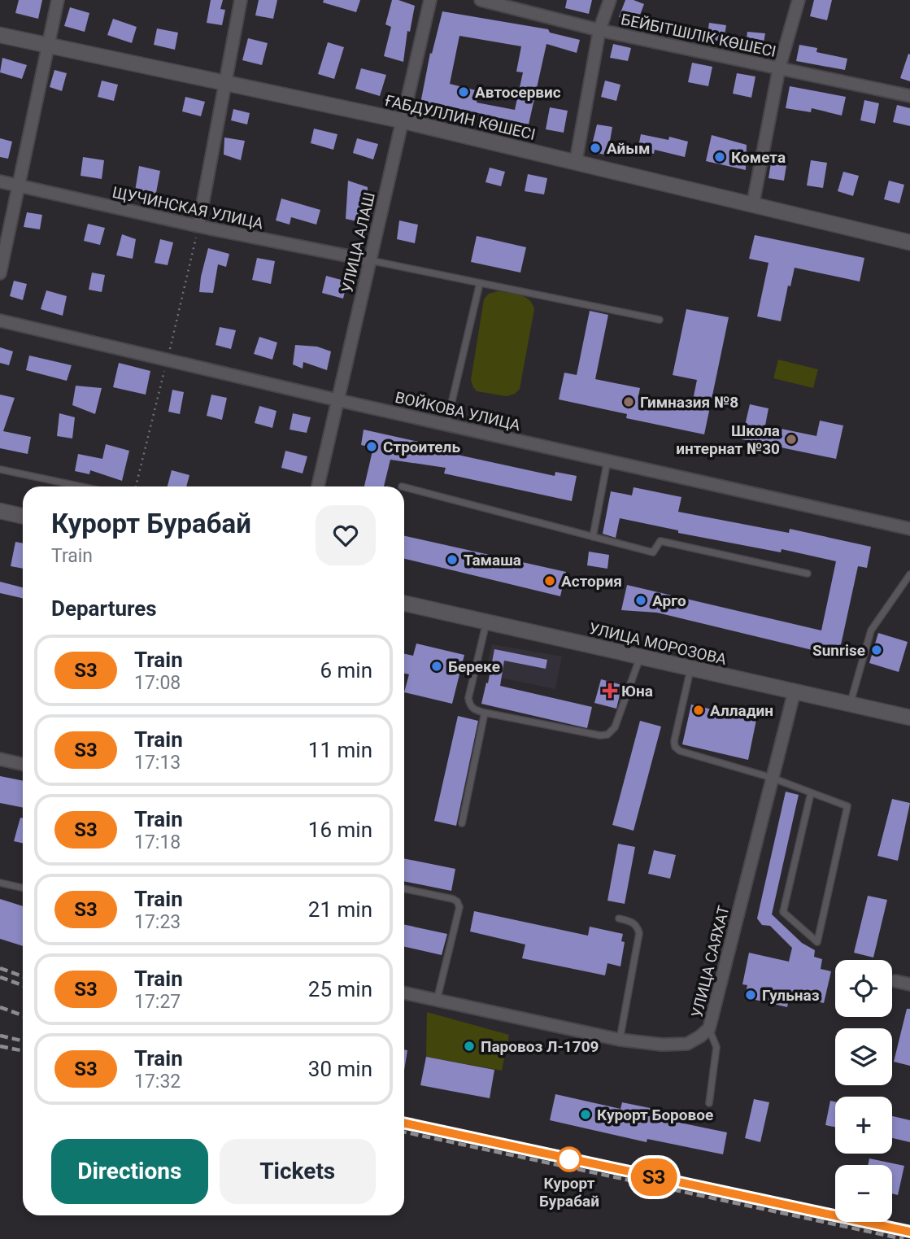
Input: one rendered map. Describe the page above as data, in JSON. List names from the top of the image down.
{
  "streets": {
    "street": [
      "БЕЙБІТШІЛІК КӨШЕСІ",
      "ҒАБДУЛЛИН КӨШЕСІ",
      "ЩУЧИНСКАЯ УЛИЦА",
      "УЛИЦА АЛАШ",
      "ВОЙКОВА УЛИЦА",
      "УЛИЦА МОРОЗОВА",
      "УЛИЦА САЯХАТ"
    ]
  },
  "crossings": [
    ["ҒАБДУЛЛИН КӨШЕСІ", "УЛИЦА АЛАШ"],
    ["ЩУЧИНСКАЯ УЛИЦА", "УЛИЦА АЛАШ"],
    ["УЛИЦА АЛАШ", "ВОЙКОВА УЛИЦА"],
    ["УЛИЦА МОРОЗОВА", "УЛИЦА САЯХАТ"]
  ],
  "places": {
    "other": [
      "Автосервис",
      "Айым",
      "Комета",
      "Гимназия №8",
      "Школа интернат №30",
      "Строитель",
      "Тамаша",
      "Астория",
      "Арго",
      "Sunrise",
      "Береке",
      "Алладин",
      "Гульназ",
      "Паровоз Л-1709",
      "Курорт Боровое",
      "Курорт Бурабай"
    ],
    "health": ["Юна"]
  },
  "page": {
    "on_map": "S3",
    "heading": [
      ["Курорт Бурабай", "Train"],
      "Departures"
    ],
    "list": [
      {
        "mark": "S3",
        "name": "Train",
        "note": "17:08",
        "value": "6 min"
      },
      {
        "mark": "S3",
        "name": "Train",
        "note": "17:13",
        "value": "11 min"
      },
      {
        "mark": "S3",
        "name": "Train",
        "note": "17:18",
        "value": "16 min"
      },
      {
        "mark": "S3",
        "name": "Train",
        "note": "17:23",
        "value": "21 min"
      },
      {
        "mark": "S3",
        "name": "Train",
        "note": "17:27",
        "value": "25 min"
      },
      {
        "mark": "S3",
        "name": "Train",
        "note": "17:32",
        "value": "30 min"
      }
    ],
    "map_buttons": ["+", "−"],
    "buttons": ["Directions", "Tickets"]
  }
}
